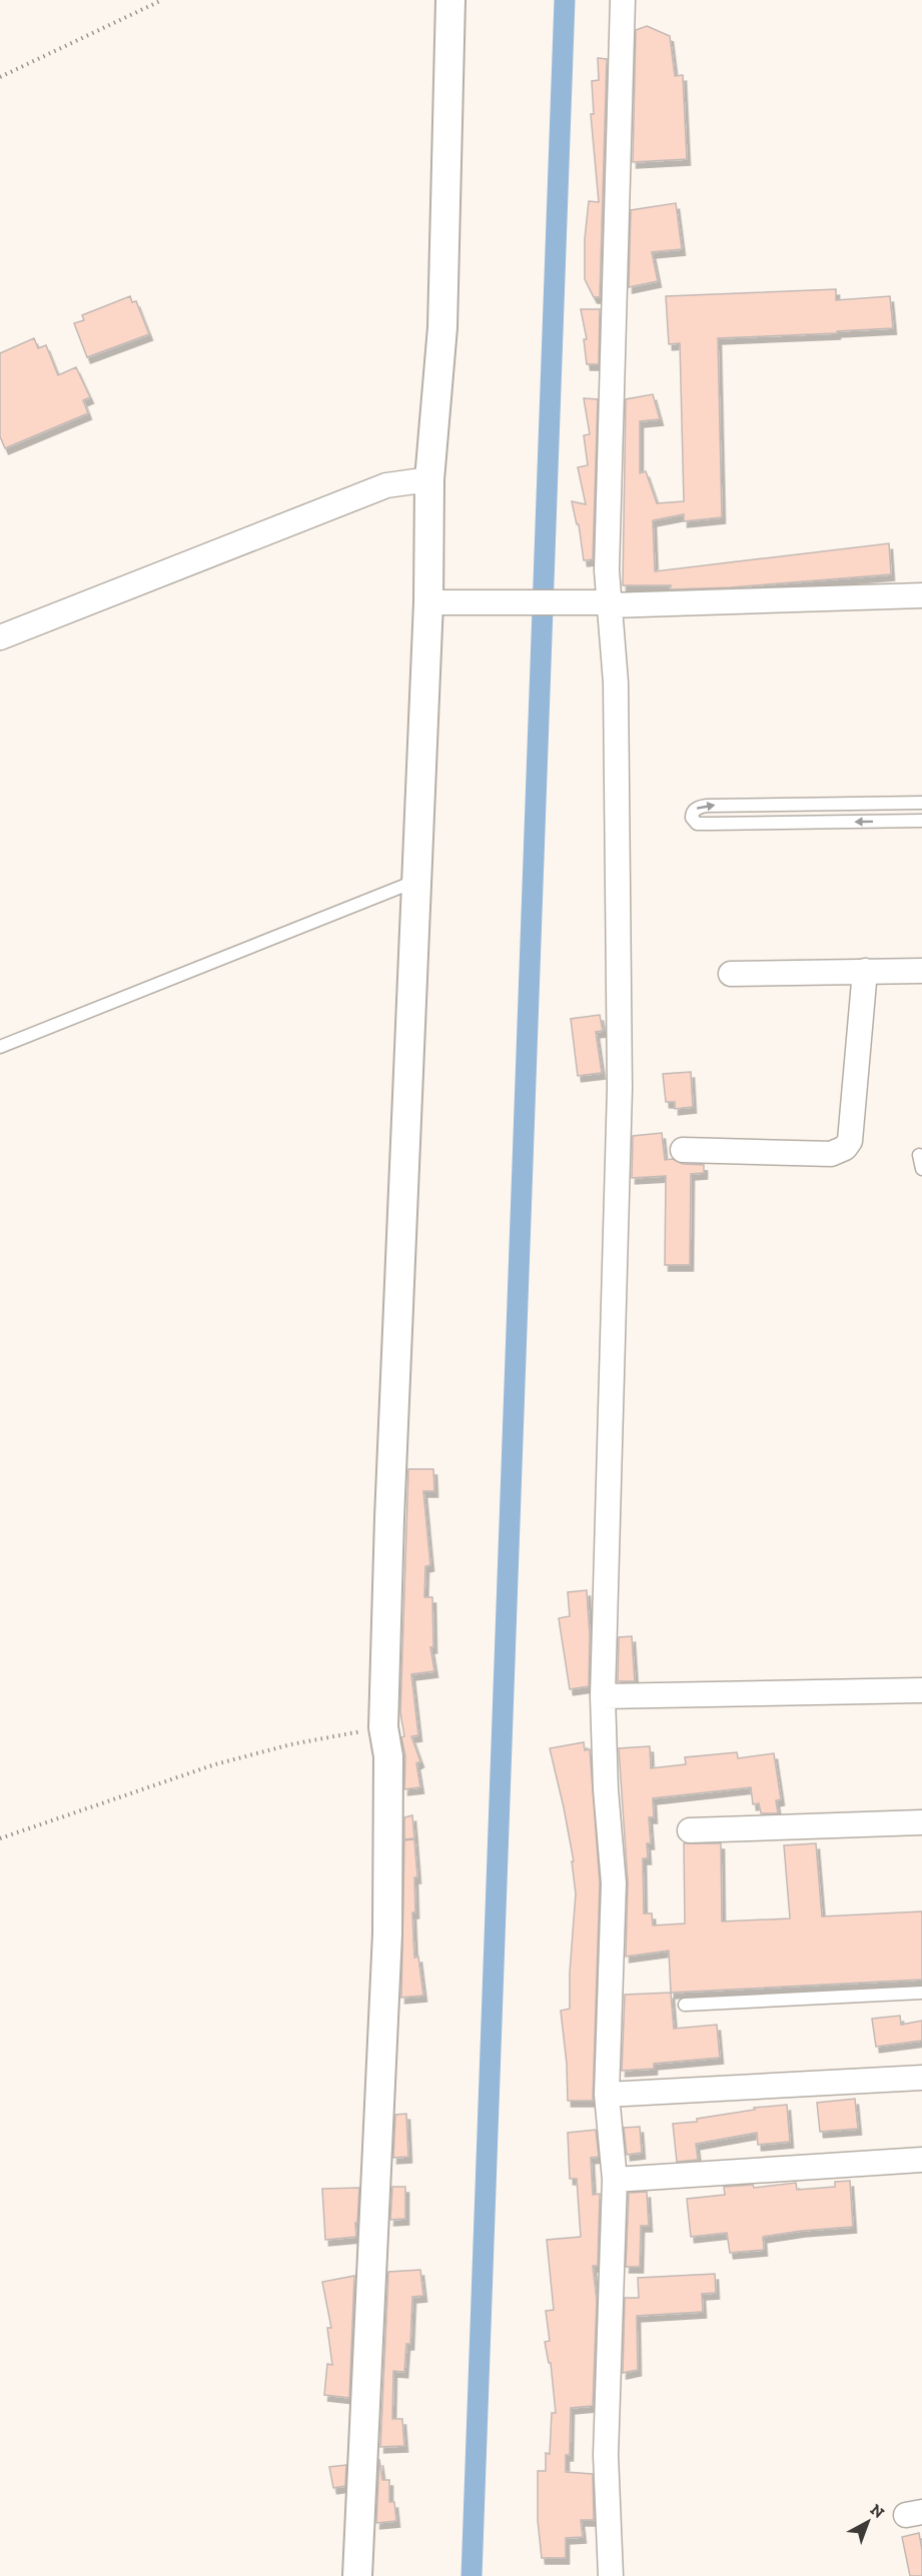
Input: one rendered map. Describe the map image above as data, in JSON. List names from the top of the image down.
{
  "north": "top right"
}
